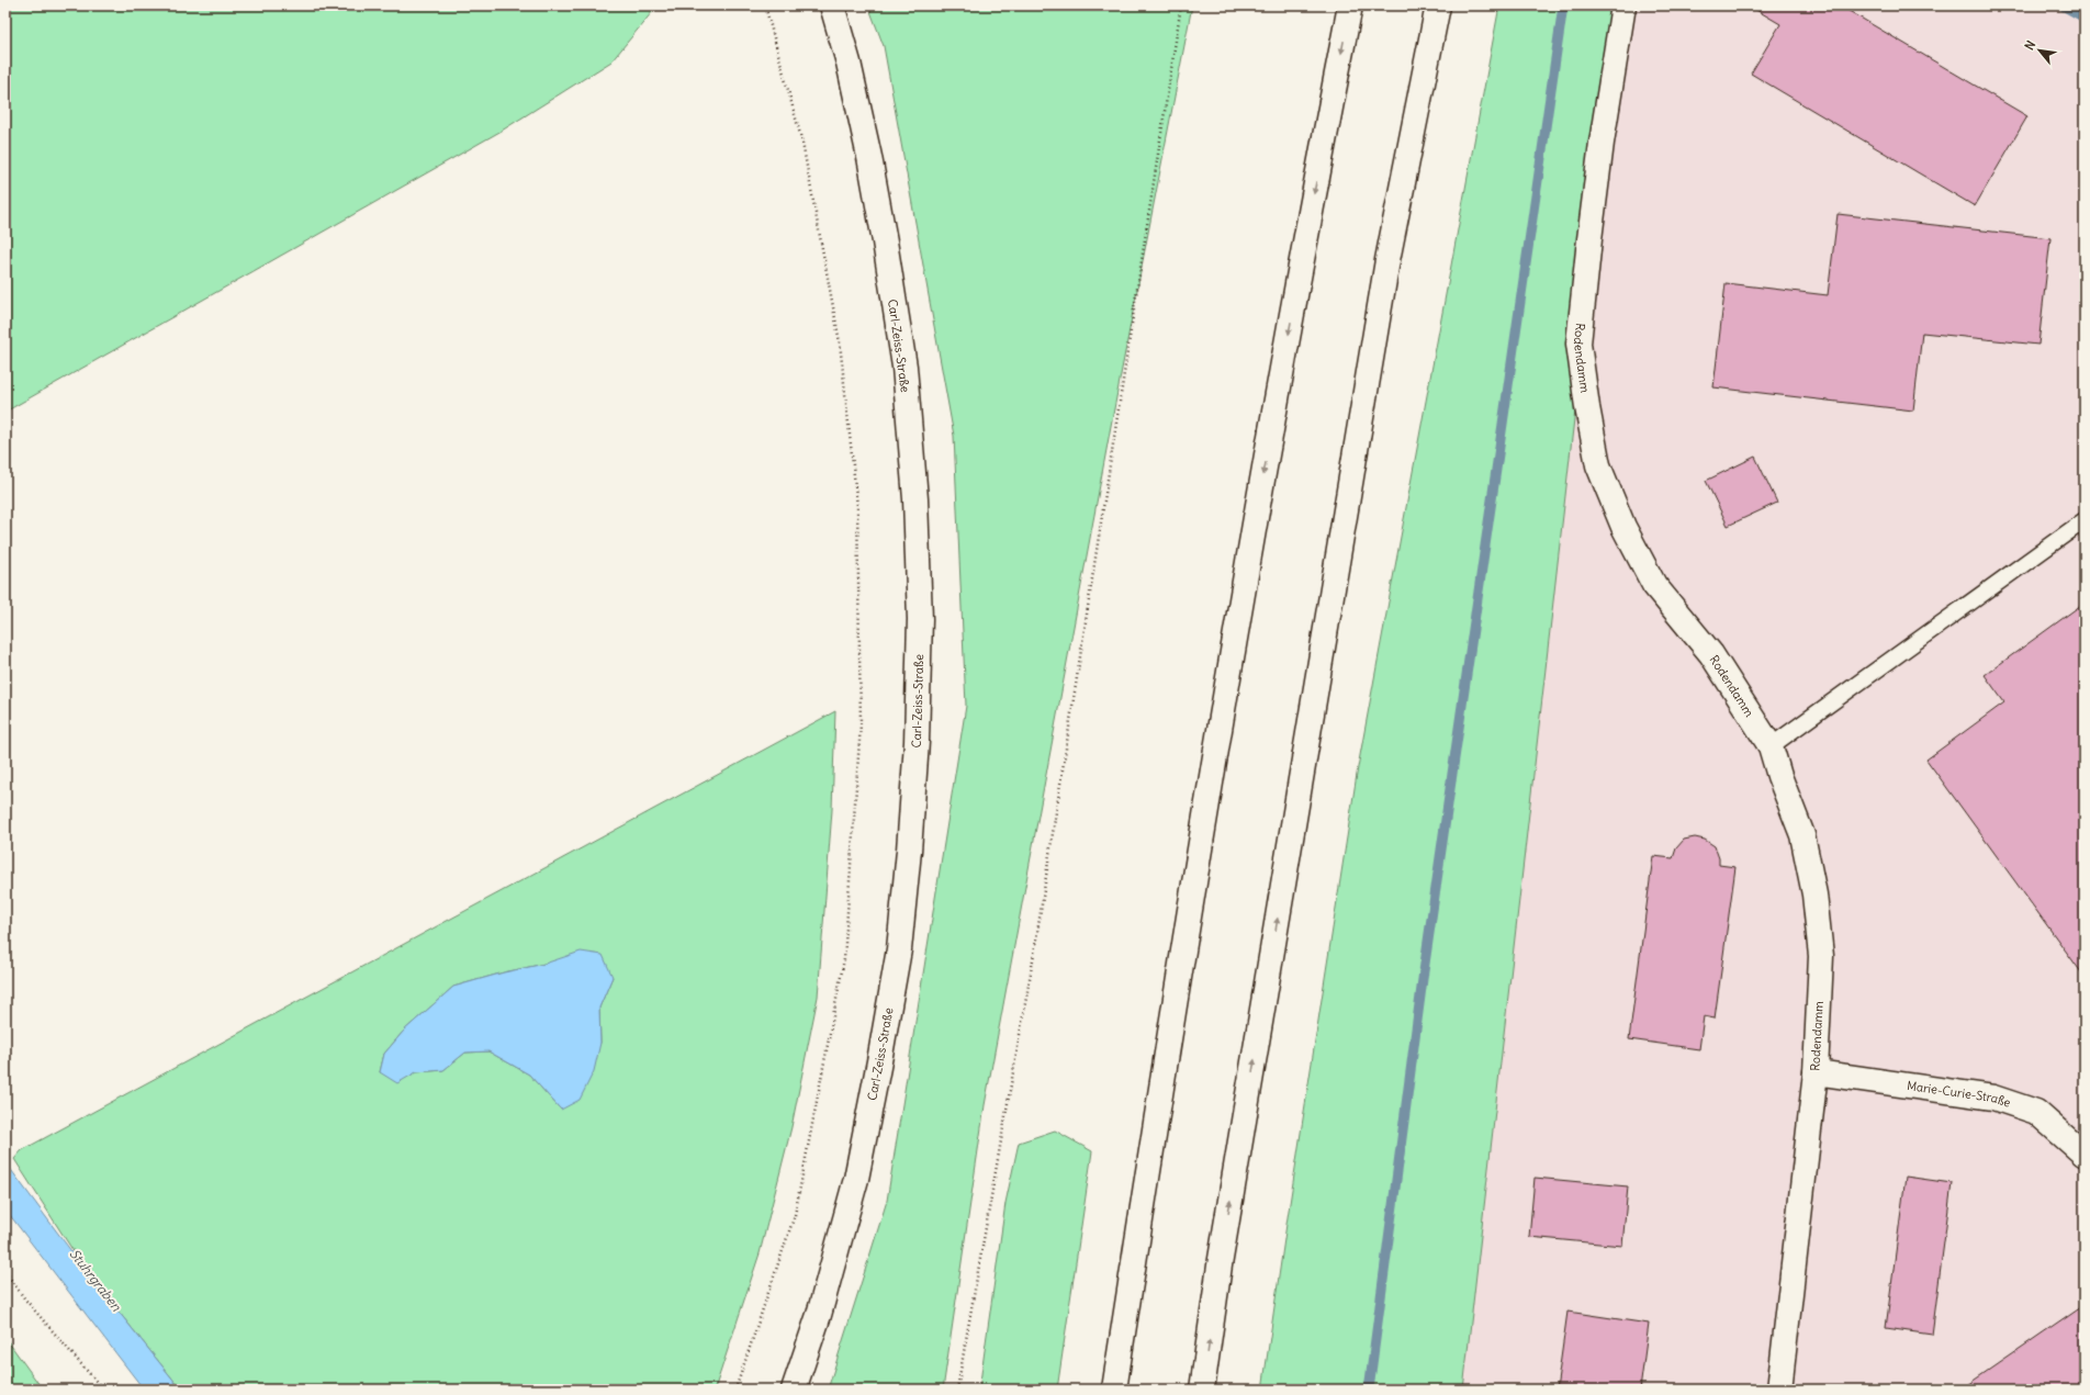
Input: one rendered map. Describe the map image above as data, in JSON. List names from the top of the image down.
{
  "streets": {
    "main road": ["Carl-Zeiss-Straße", "Rodendamm", "Marie-Curie-Straße"]
  },
  "crossings": [
    ["Rodendamm", "Marie-Curie-Straße"]
  ],
  "water": ["Stuhrgraben"],
  "north": "top left"
}
